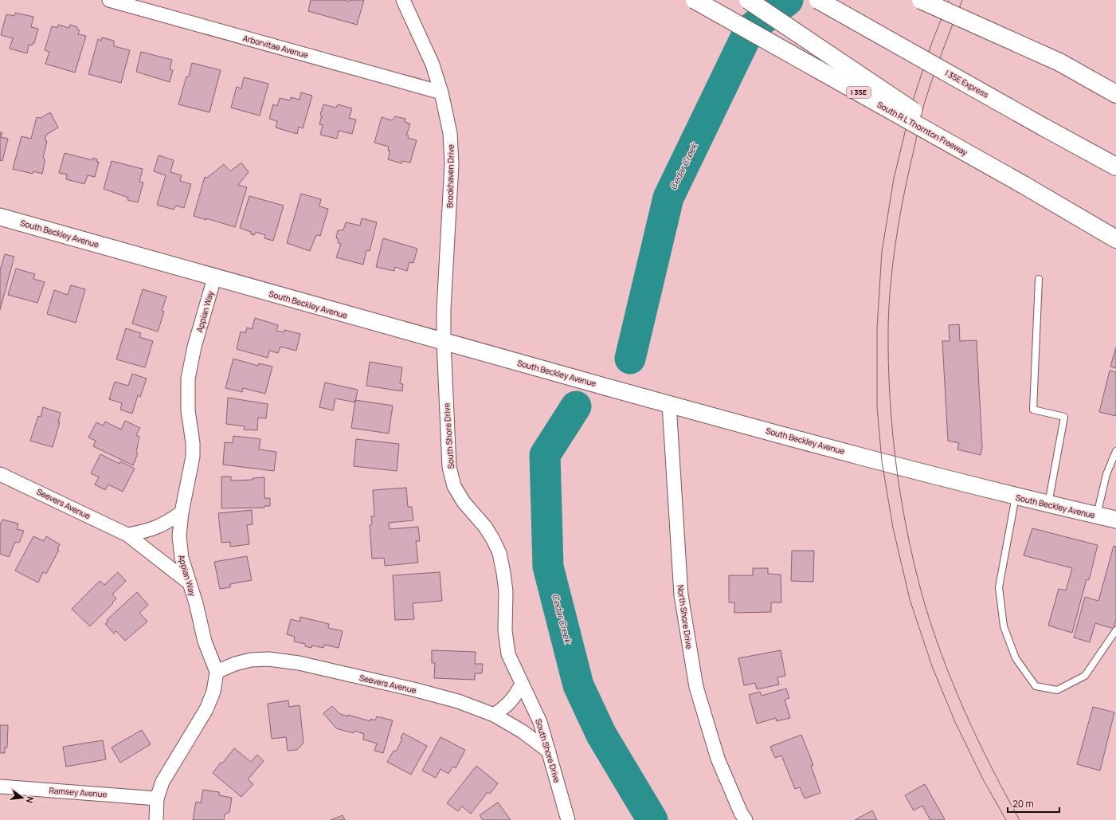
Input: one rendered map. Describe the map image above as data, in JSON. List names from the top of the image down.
{
  "streets": {
    "highway": ["I 35E Express", "I 35E", "South R L Thornton Freeway"],
    "street": [
      "Arborvitae Avenue",
      "Brookhaven Drive",
      "South Beckley Avenue",
      "Appian Way",
      "South Shore Drive",
      "Seevers Avenue",
      "North Shore Drive",
      "Ramsey Avenue"
    ]
  },
  "crossings": [
    ["Arborvitae Avenue", "Brookhaven Drive"],
    ["Brookhaven Drive", "South Beckley Avenue"],
    ["Brookhaven Drive", "South Shore Drive"],
    ["South Beckley Avenue", "Appian Way"],
    ["South Beckley Avenue", "South Shore Drive"],
    ["South Beckley Avenue", "North Shore Drive"],
    ["Appian Way", "Seevers Avenue"],
    ["South Shore Drive", "Seevers Avenue"]
  ],
  "water": ["Cedar Creek"],
  "scale_bar": "20 m",
  "north": "right"
}
